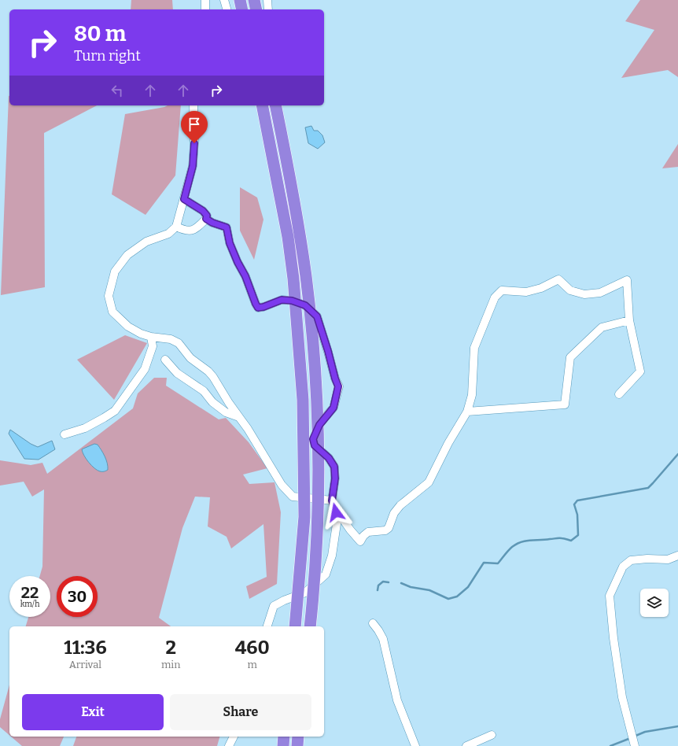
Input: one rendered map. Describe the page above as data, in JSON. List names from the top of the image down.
{
  "page": {
    "turn": ["80 m", "Turn right"],
    "speed": "22 km/h",
    "limit": "30",
    "eta": [
      "11:36",
      "Arrival",
      "2",
      "min",
      "460",
      "m"
    ],
    "buttons": ["Exit", "Share"]
  }
}
